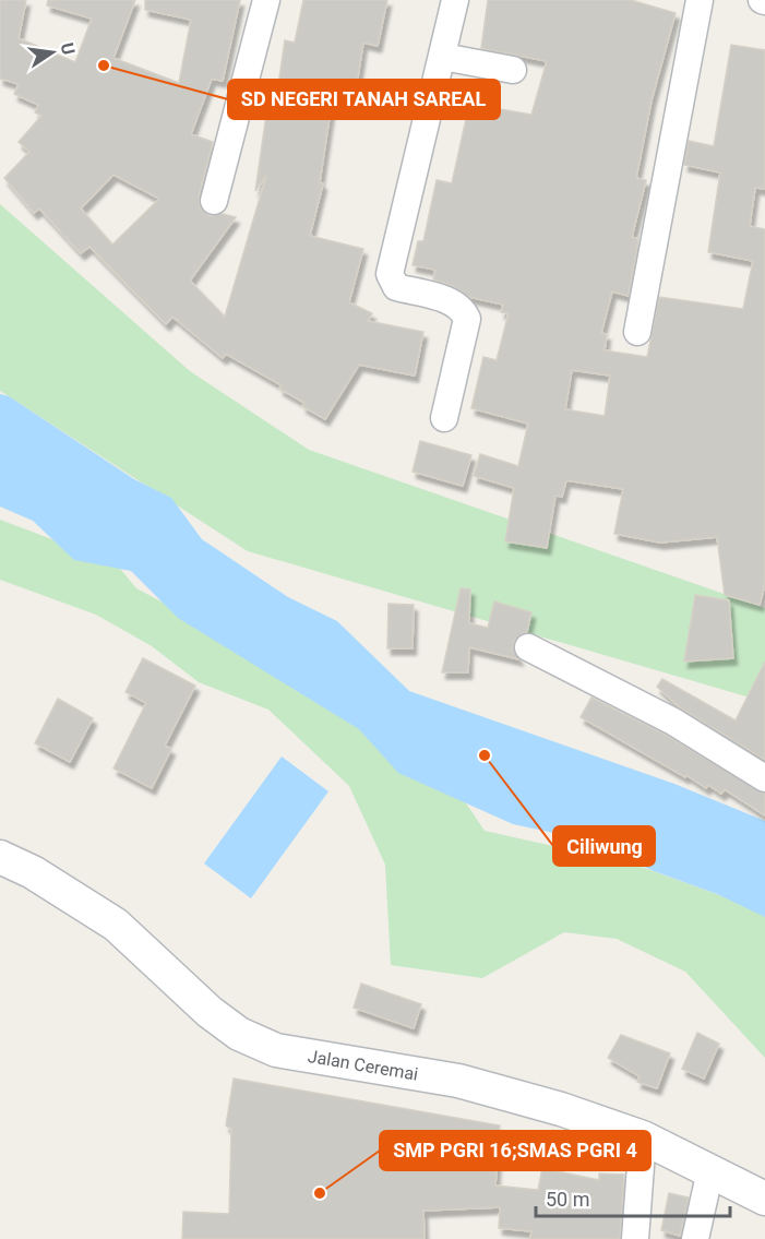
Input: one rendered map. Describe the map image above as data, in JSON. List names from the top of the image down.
{
  "streets": {
    "street": ["Jalan Ceremai"]
  },
  "places": ["SD NEGERI TANAH SAREAL", "Ciliwung", "SMP PGRI 16;SMAS PGRI 4"],
  "scale_bar": "50 m",
  "north": "right"
}
